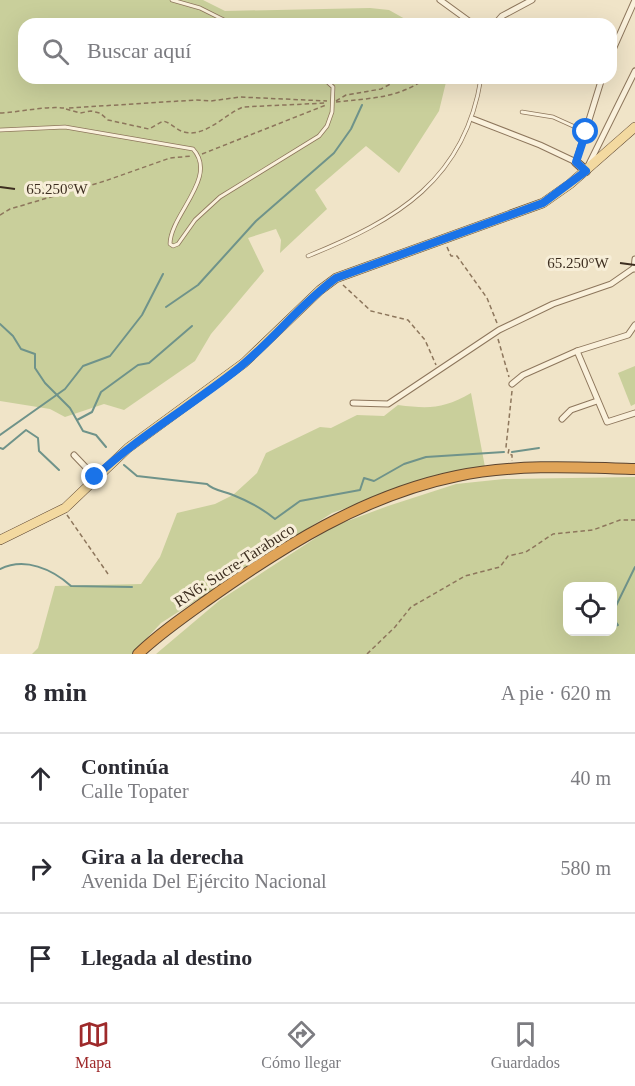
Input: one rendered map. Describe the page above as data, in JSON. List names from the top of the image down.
{
  "streets": {
    "highway": ["RN6: Sucre-Tarabuco"]
  },
  "page": {
    "search": "Buscar aquí",
    "heading": ["8 min", "A pie · 620 m"],
    "list": [
      ["Continúa", "Calle Topater", "40 m"],
      ["Gira a la derecha", "Avenida Del Ejército Nacional", "580 m"],
      "Llegada al destino"
    ],
    "nav": ["Mapa", "Cómo llegar", "Guardados"]
  },
  "coordinates": ["65.250°W"]
}
